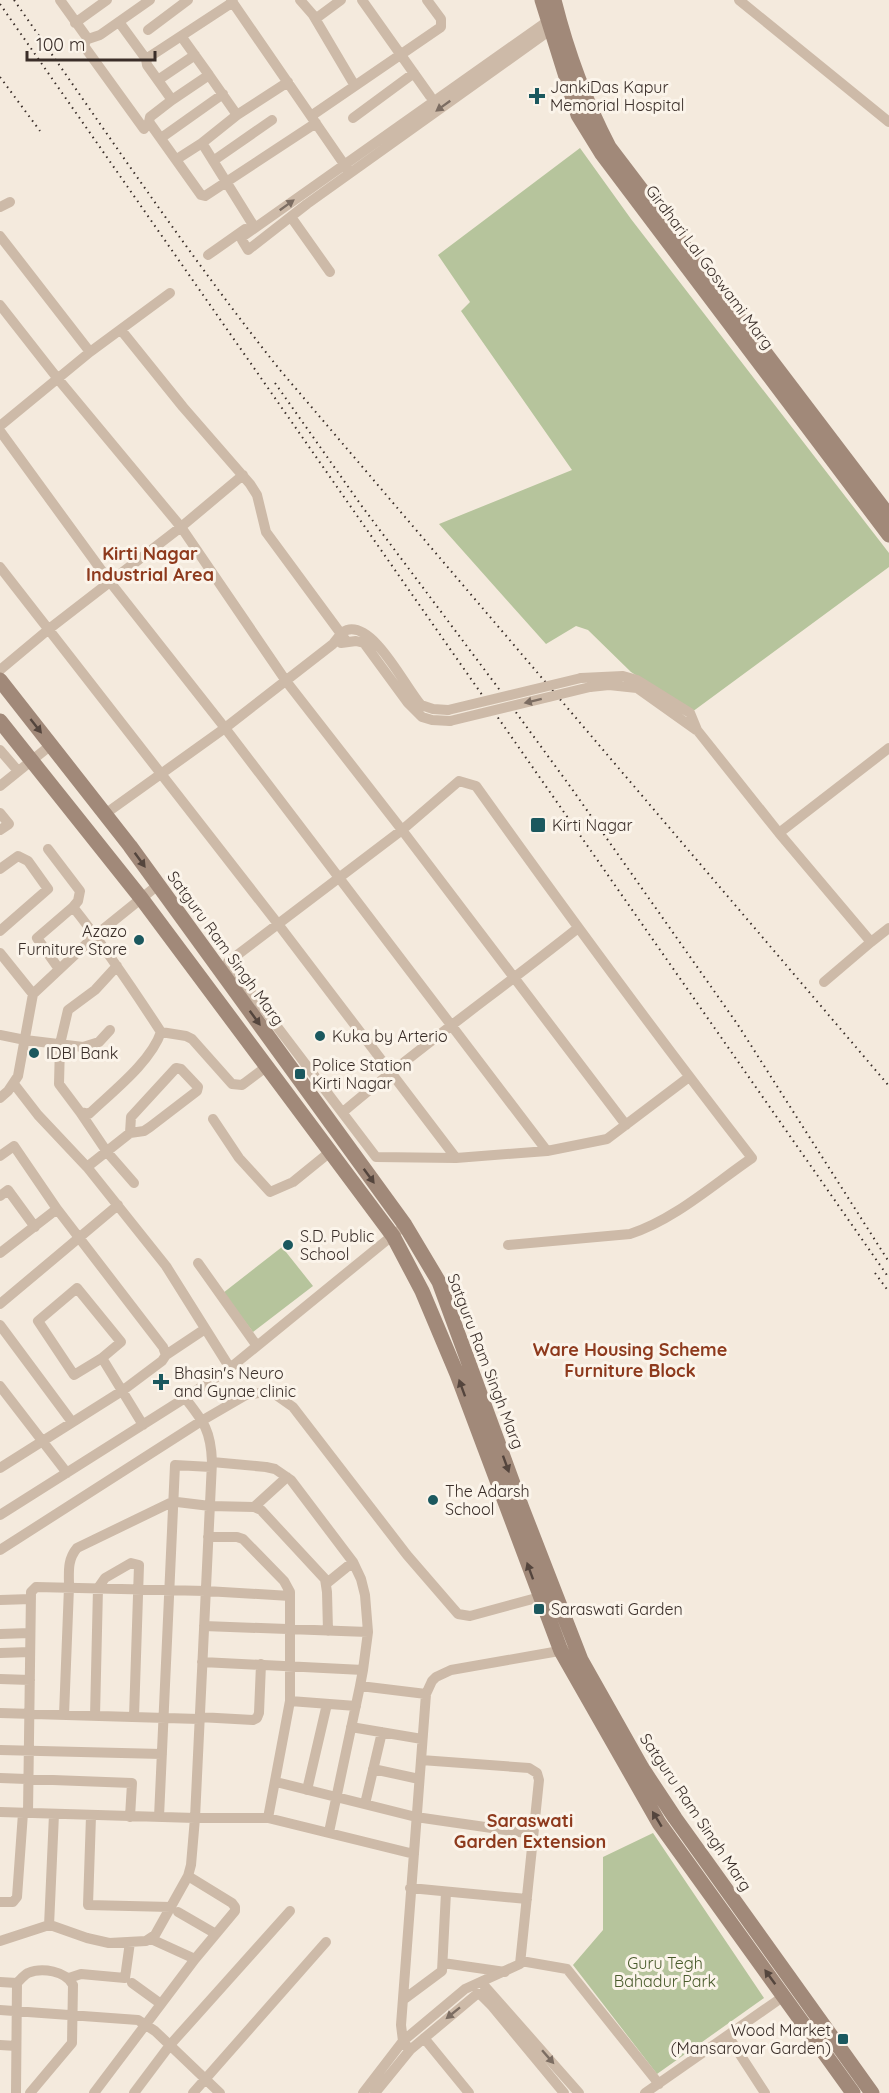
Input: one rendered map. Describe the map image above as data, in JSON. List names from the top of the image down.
{
  "streets": {
    "main road": ["Girdhari Lal Goswami Marg", "Satguru Ram Singh Marg"]
  },
  "districts": ["Kirti Nagar Industrial Area", "Ware Housing Scheme Furniture Block", "Saraswati Garden Extension"],
  "parks": ["Guru Tegh Bahadur Park"],
  "places": {
    "health": ["JankiDas Kapur Memorial Hospital", "Bhasin's Neuro and Gynae clinic"],
    "transit": [
      "Kirti Nagar",
      "Police Station Kirti Nagar",
      "Saraswati Garden",
      "Wood Market (Mansarovar Garden)"
    ],
    "other": [
      "Azazo Furniture Store",
      "Kuka by Arterio",
      "IDBI Bank",
      "S.D. Public School",
      "The Adarsh School"
    ]
  },
  "scale_bar": "100 m"
}
